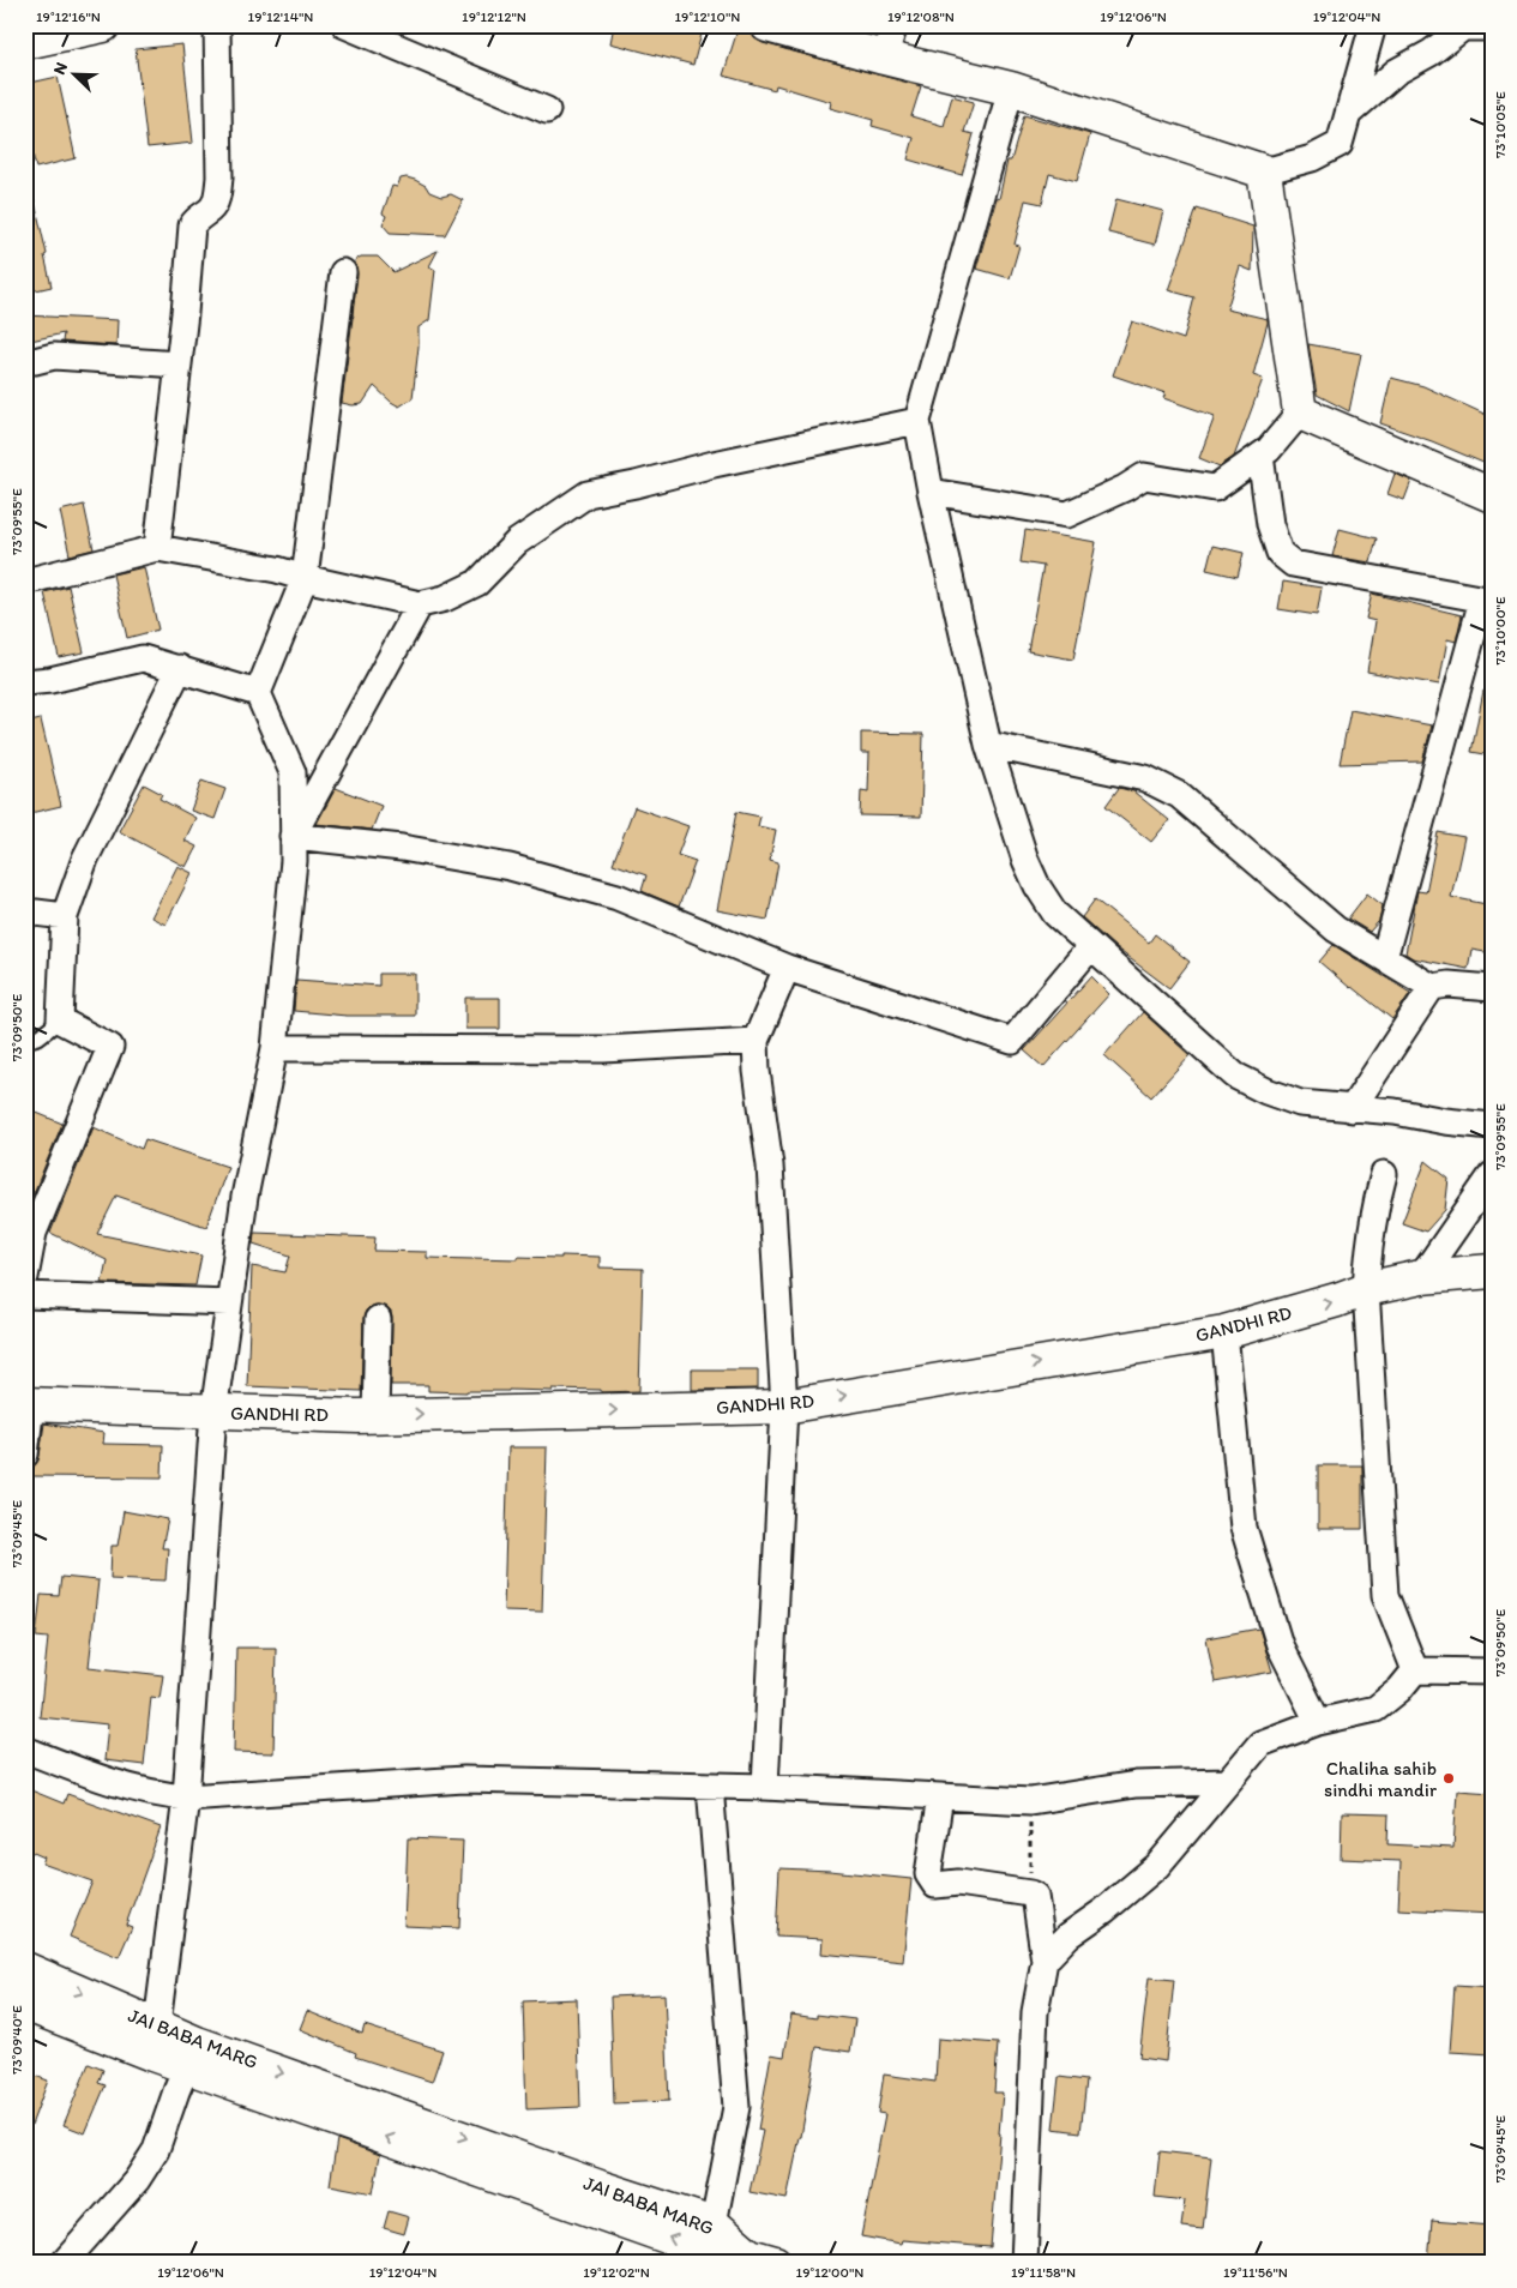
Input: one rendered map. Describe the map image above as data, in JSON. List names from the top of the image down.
{
  "streets": {
    "street": ["GANDHI RD", "JAI BABA MARG"]
  },
  "one_way": ["GANDHI RD"],
  "places": ["Chaliha sahib sindhi mandir"],
  "north": "top left",
  "coordinates": [
    "19°12'16\"N",
    "19°12'14\"N",
    "19°12'12\"N",
    "19°12'10\"N",
    "19°12'08\"N",
    "19°12'06\"N",
    "19°12'04\"N",
    "73°10'05\"E",
    "73°09'55\"E",
    "73°10'00\"E",
    "73°09'50\"E",
    "73°09'45\"E",
    "73°09'40\"E",
    "19°12'02\"N",
    "19°12'00\"N",
    "19°11'58\"N",
    "19°11'56\"N"
  ]
}
